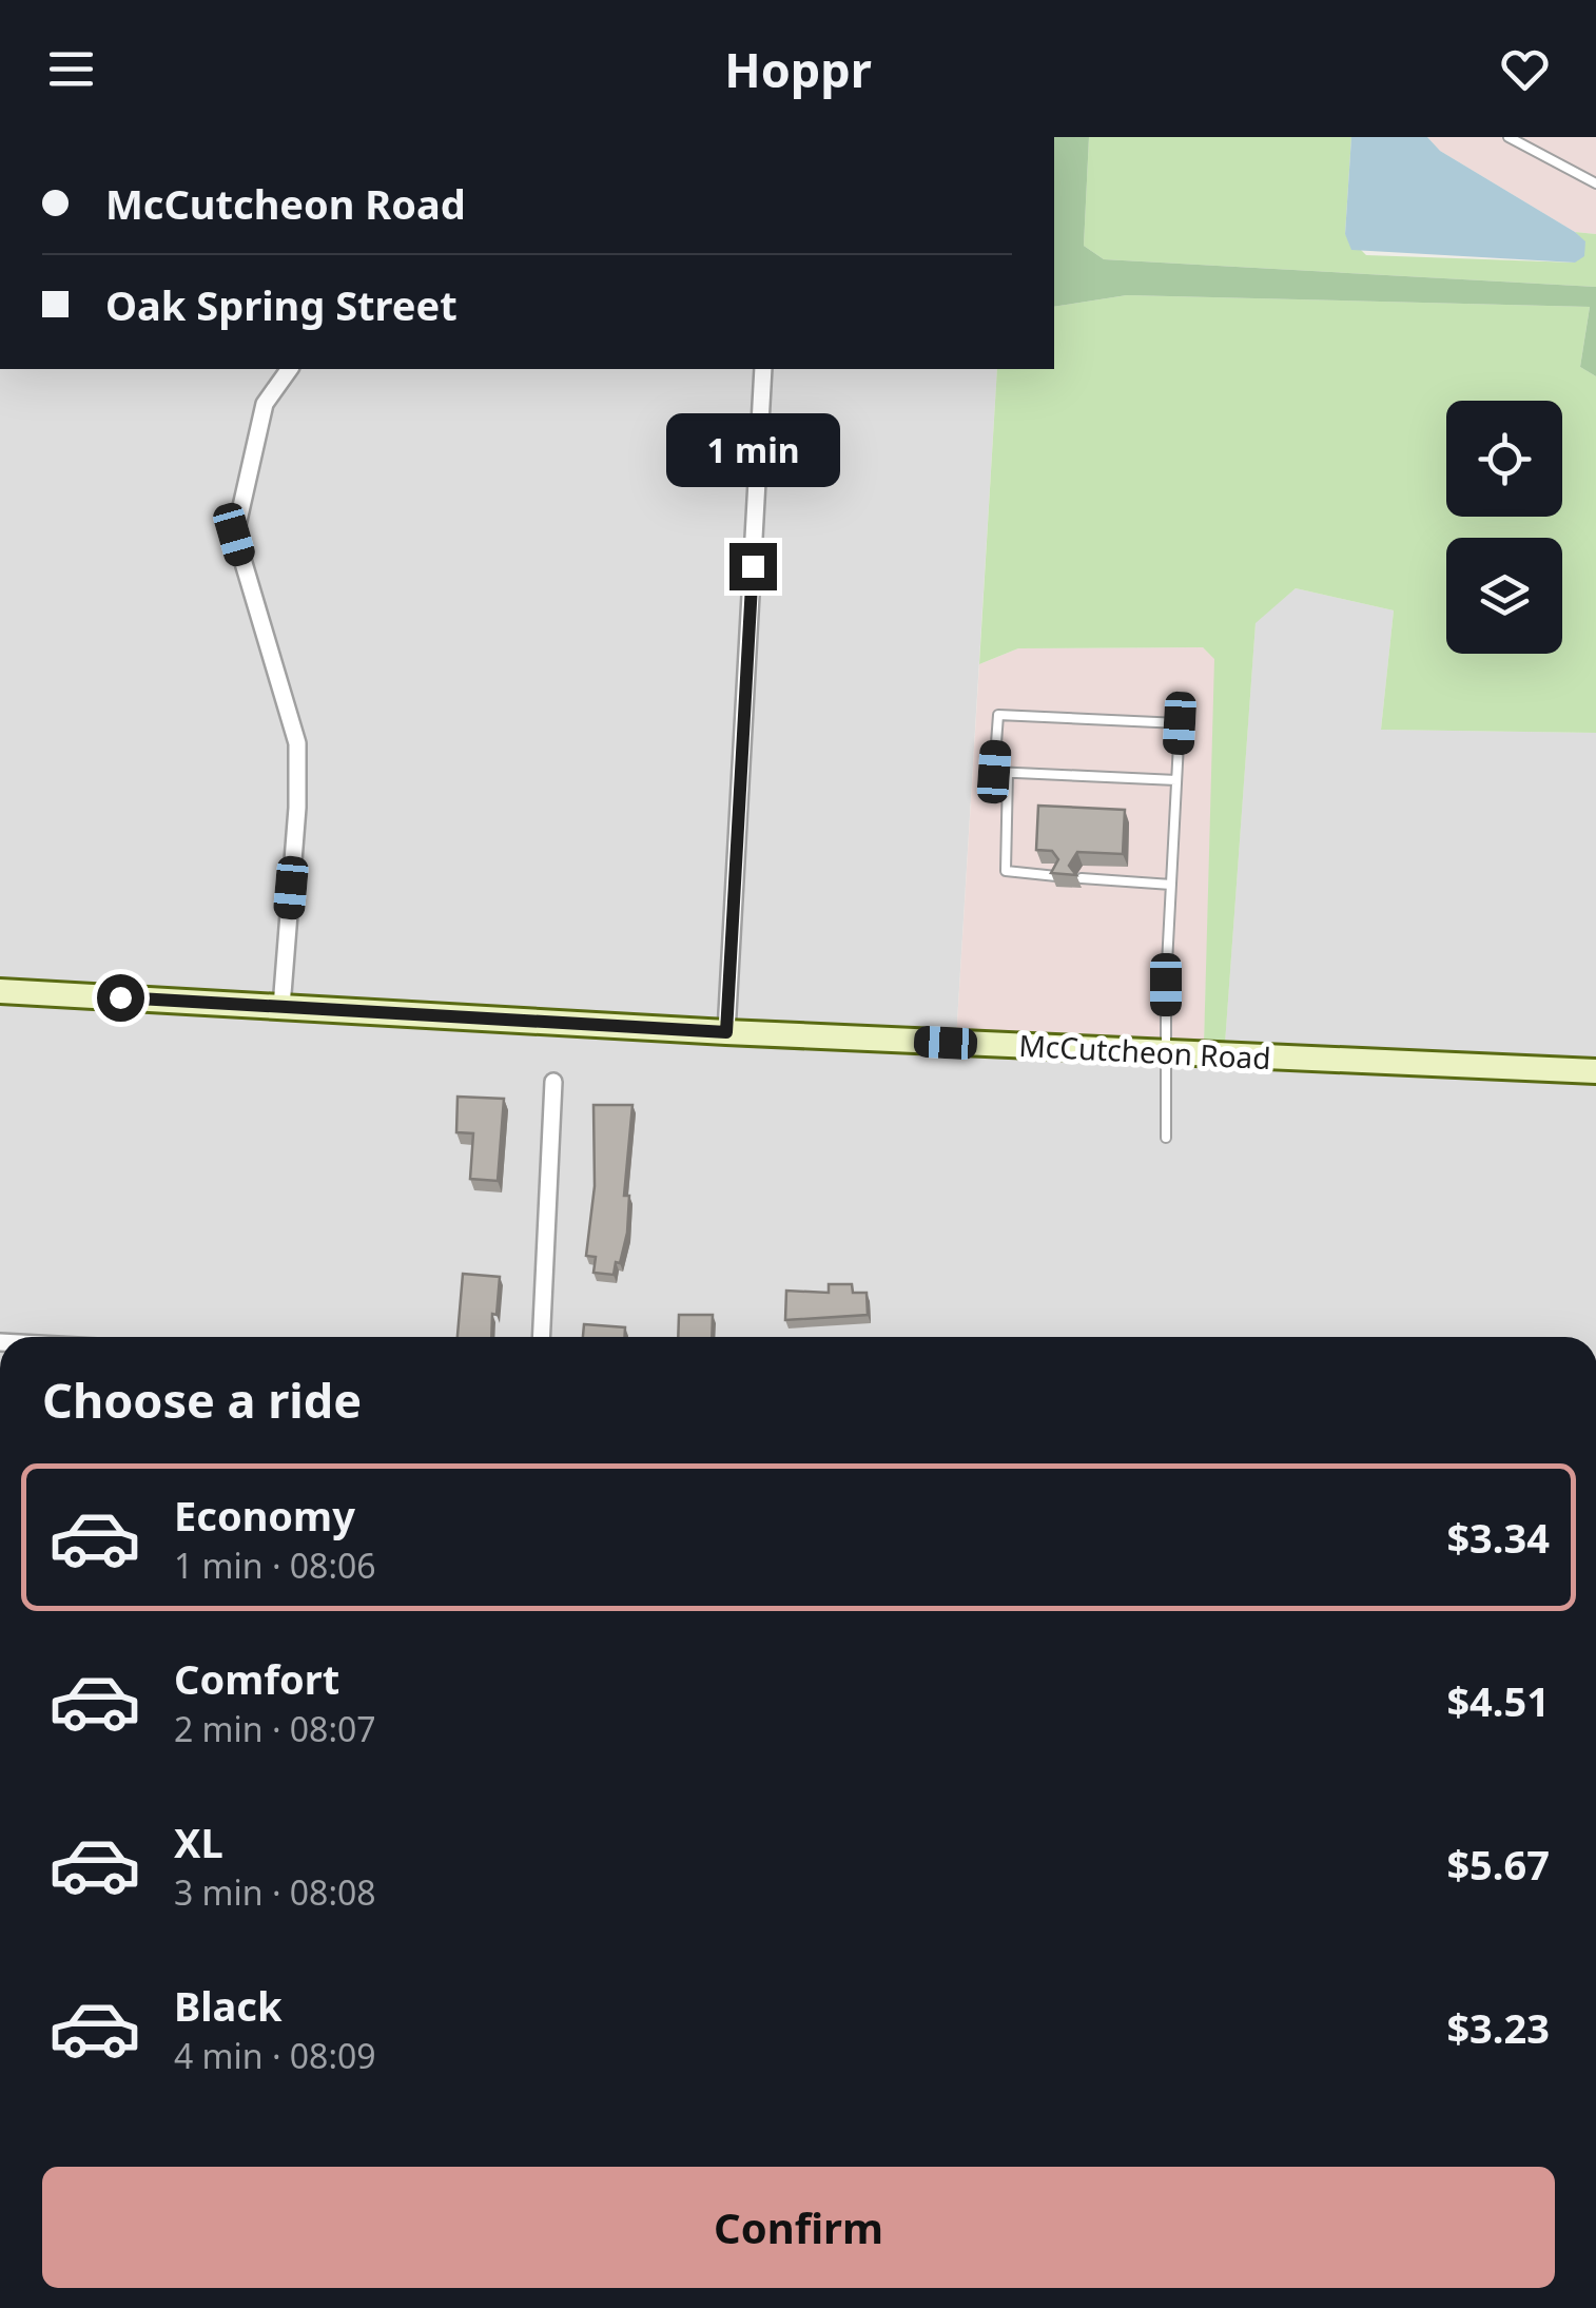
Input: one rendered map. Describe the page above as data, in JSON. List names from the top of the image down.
{
  "streets": {
    "main road": ["McCutcheon Road"]
  },
  "page": {
    "header": "Hoppr",
    "banner": ["McCutcheon Road", "Oak Spring Street"],
    "bubble": "1 min",
    "heading": "Choose a ride",
    "list": [
      {
        "name": "Economy",
        "note": "1 min · 08:06",
        "value": "$3.34"
      },
      {
        "name": "Comfort",
        "note": "2 min · 08:07",
        "value": "$4.51"
      },
      {
        "name": "XL",
        "note": "3 min · 08:08",
        "value": "$5.67"
      },
      {
        "name": "Black",
        "note": "4 min · 08:09",
        "value": "$3.23"
      }
    ],
    "buttons": "Confirm"
  }
}
